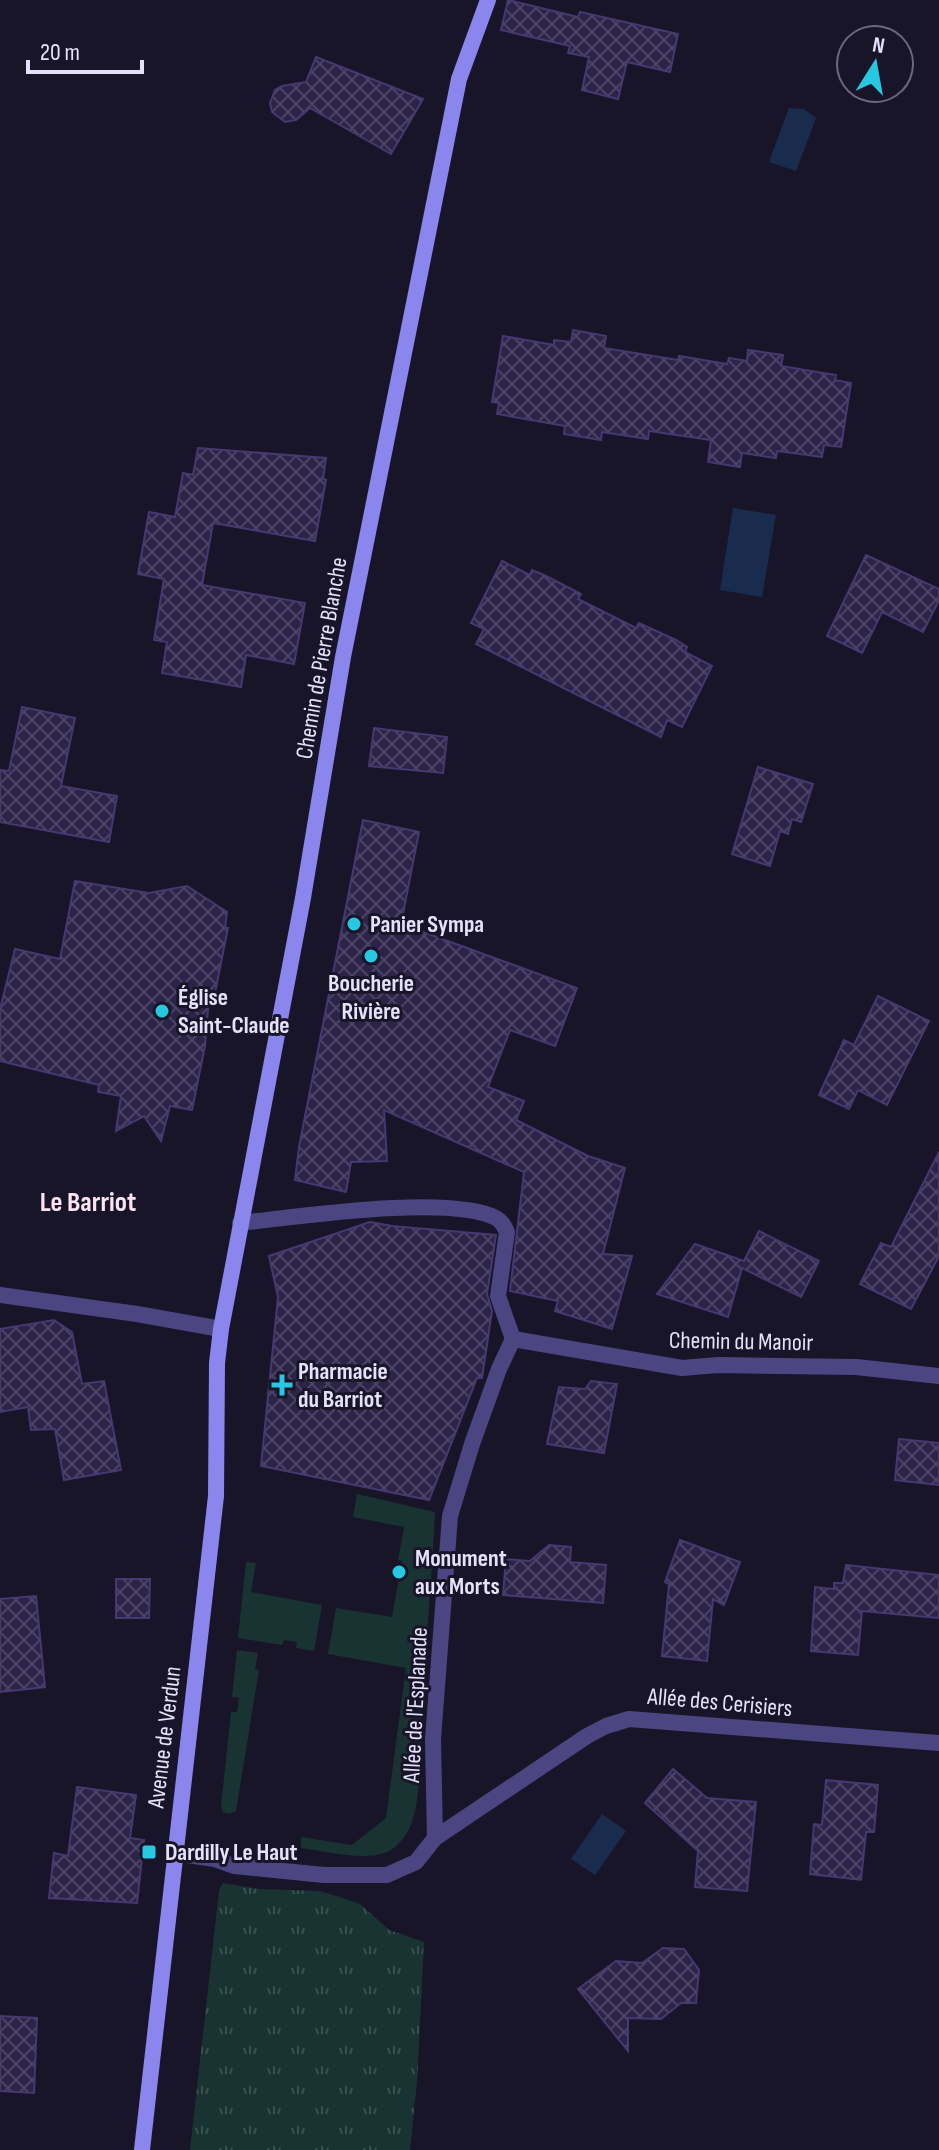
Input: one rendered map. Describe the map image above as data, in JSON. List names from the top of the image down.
{
  "streets": {
    "street": [
      "Chemin de Pierre Blanche",
      "Chemin du Manoir",
      "Allée des Cerisiers",
      "Allée de l'Esplanade",
      "Avenue de Verdun"
    ]
  },
  "crossings": [
    ["Chemin de Pierre Blanche", "Avenue de Verdun"],
    ["Chemin du Manoir", "Allée de l'Esplanade"],
    ["Allée des Cerisiers", "Allée de l'Esplanade"]
  ],
  "districts": ["Le Barriot"],
  "places": {
    "other": [
      "Panier Sympa",
      "Boucherie Rivière",
      "Église Saint-Claude",
      "Monument aux Morts"
    ],
    "health": ["Pharmacie du Barriot"],
    "transit": ["Dardilly Le Haut"]
  },
  "scale_bar": "20 m",
  "north": "top"
}
